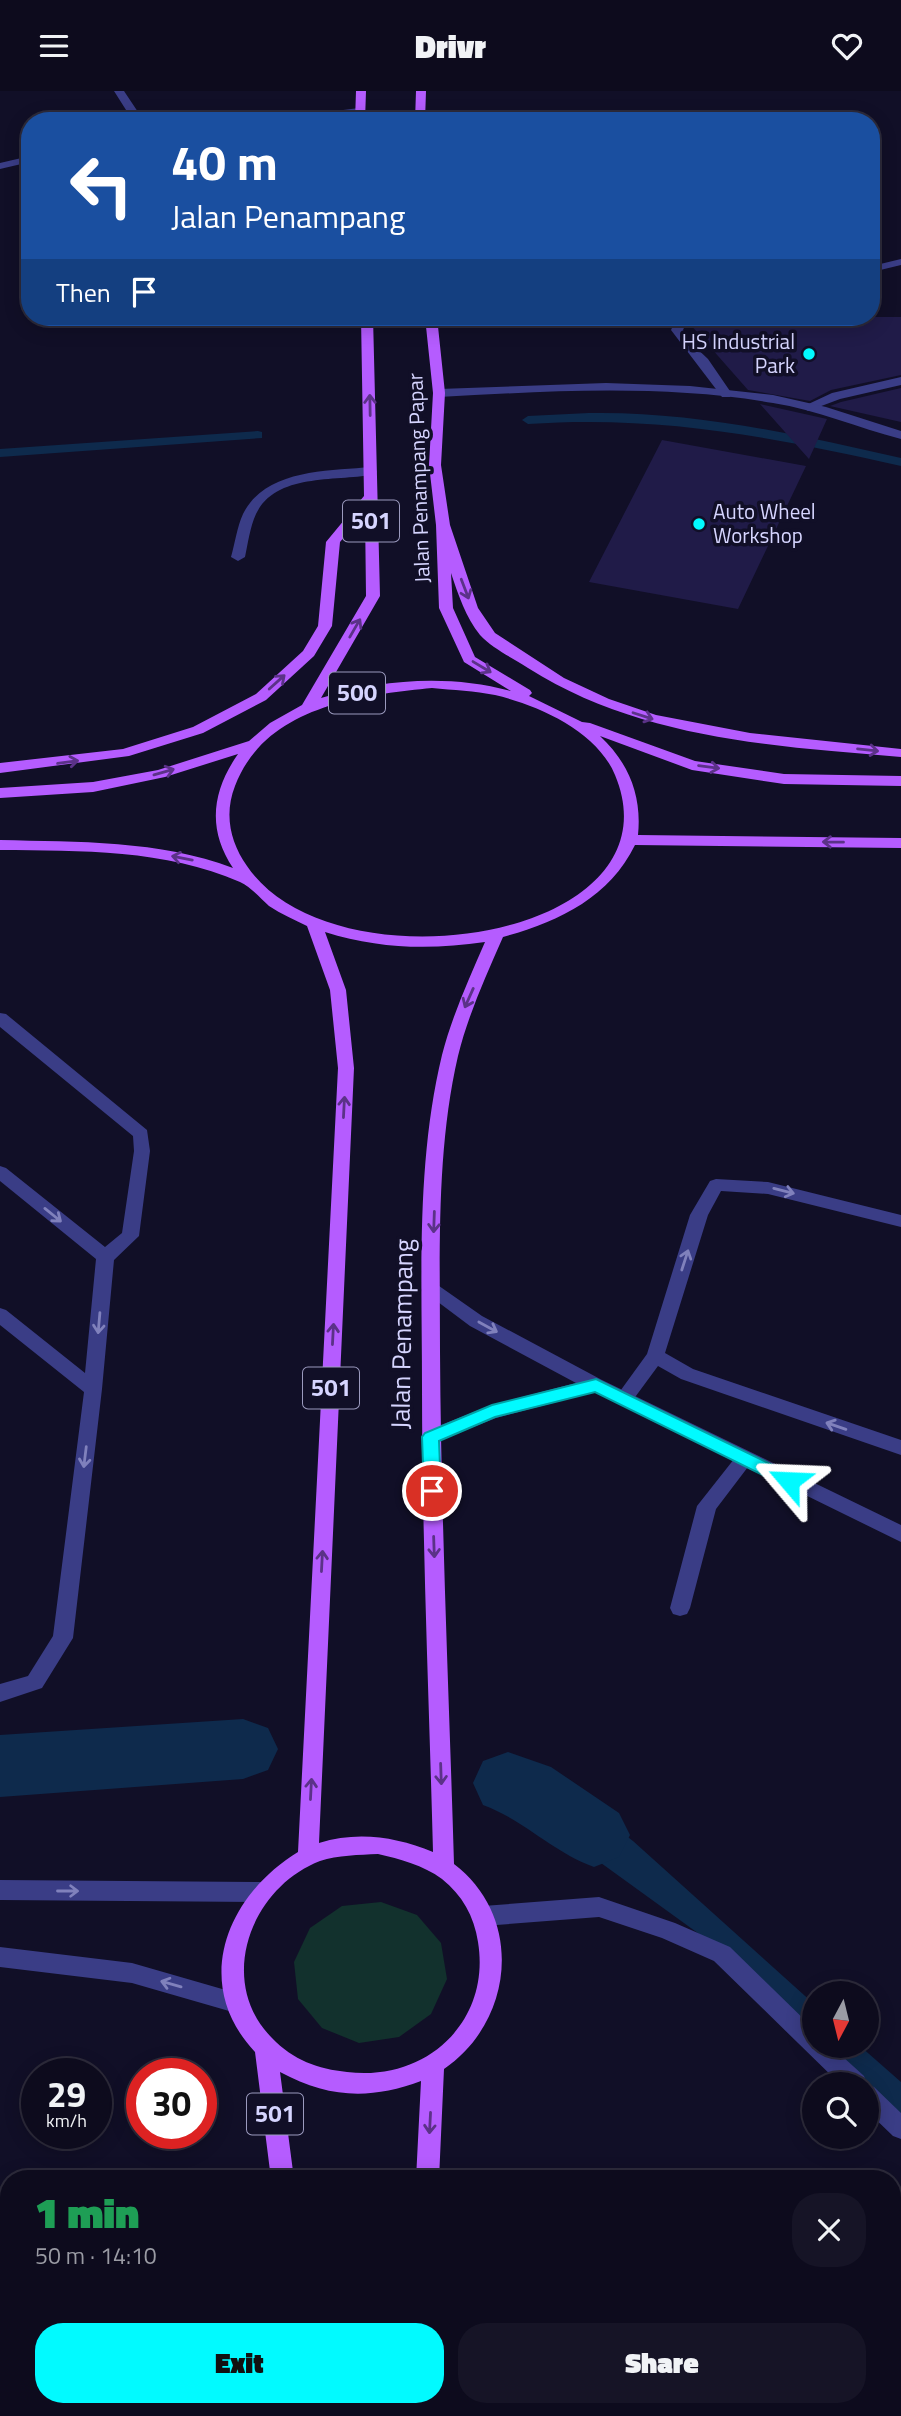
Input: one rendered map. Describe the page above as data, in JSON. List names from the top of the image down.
{
  "streets": {
    "main road": [
      "Jalan Penampang Papar",
      "501",
      "500",
      "Jalan Penampang"
    ]
  },
  "crossings": [
    ["Jalan Penampang Papar", "500"],
    ["501", "500"],
    ["500", "Jalan Penampang"]
  ],
  "places": ["HS Industrial Park", "Auto Wheel Workshop"],
  "north": "bottom",
  "page": {
    "header": "Drivr",
    "turn": ["40 m", "Jalan Penampang"],
    "then": "Then",
    "speed": "29 km/h",
    "limit": "30",
    "heading": ["1 min", "50 m · 14:10"],
    "buttons": ["Exit", "Share"]
  }
}
